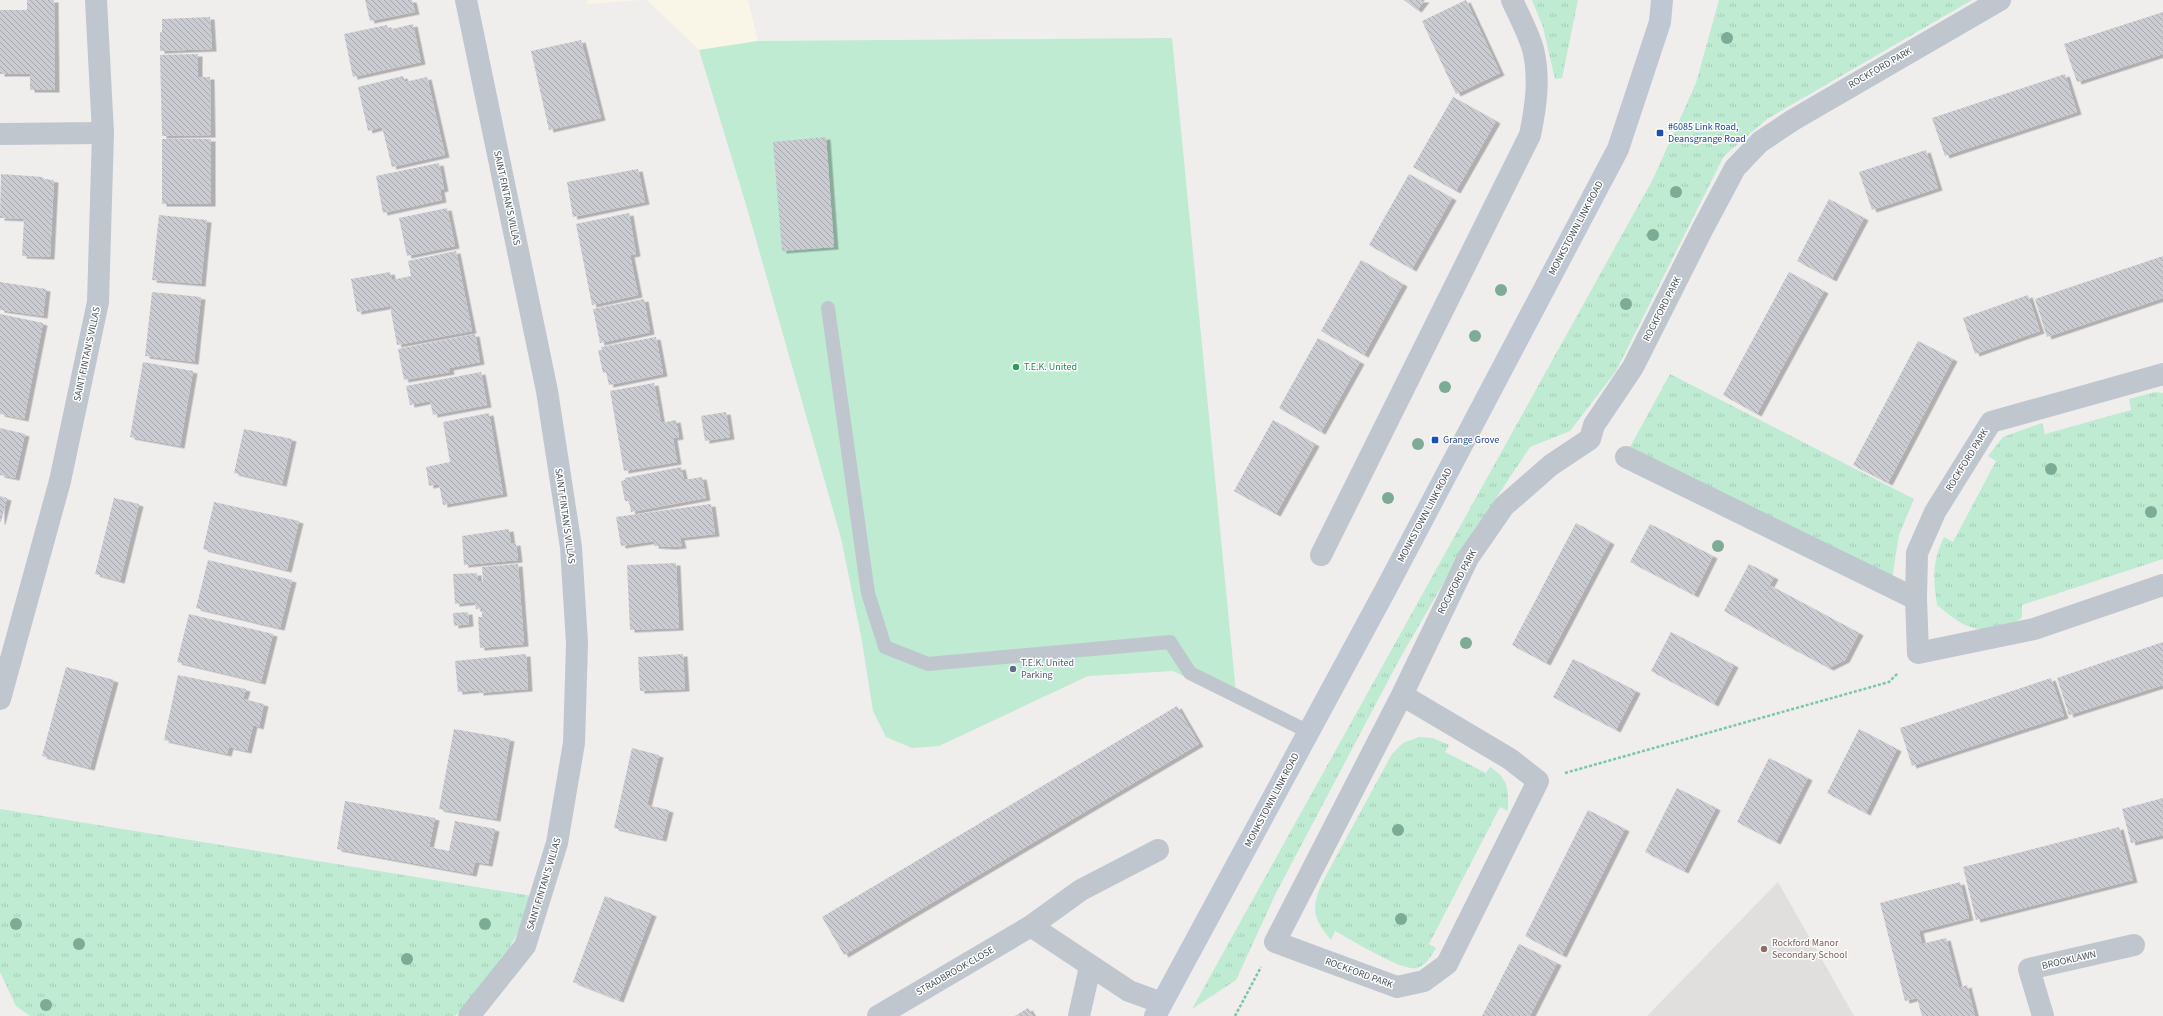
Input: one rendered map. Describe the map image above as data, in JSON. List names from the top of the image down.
{
  "streets": {
    "street": [
      "ROCKFORD PARK",
      "SAINT FINTAN'S VILLAS",
      "MONKSTOWN LINK ROAD",
      "BROOKLAWN",
      "STRADBROOK CLOSE"
    ]
  },
  "places": {
    "transit": ["#6085 Link Road, Deansgrange Road", "Grange Grove"],
    "other": ["T.E.K. United", "T.E.K. United Parking", "Rockford Manor Secondary School"]
  }
}
